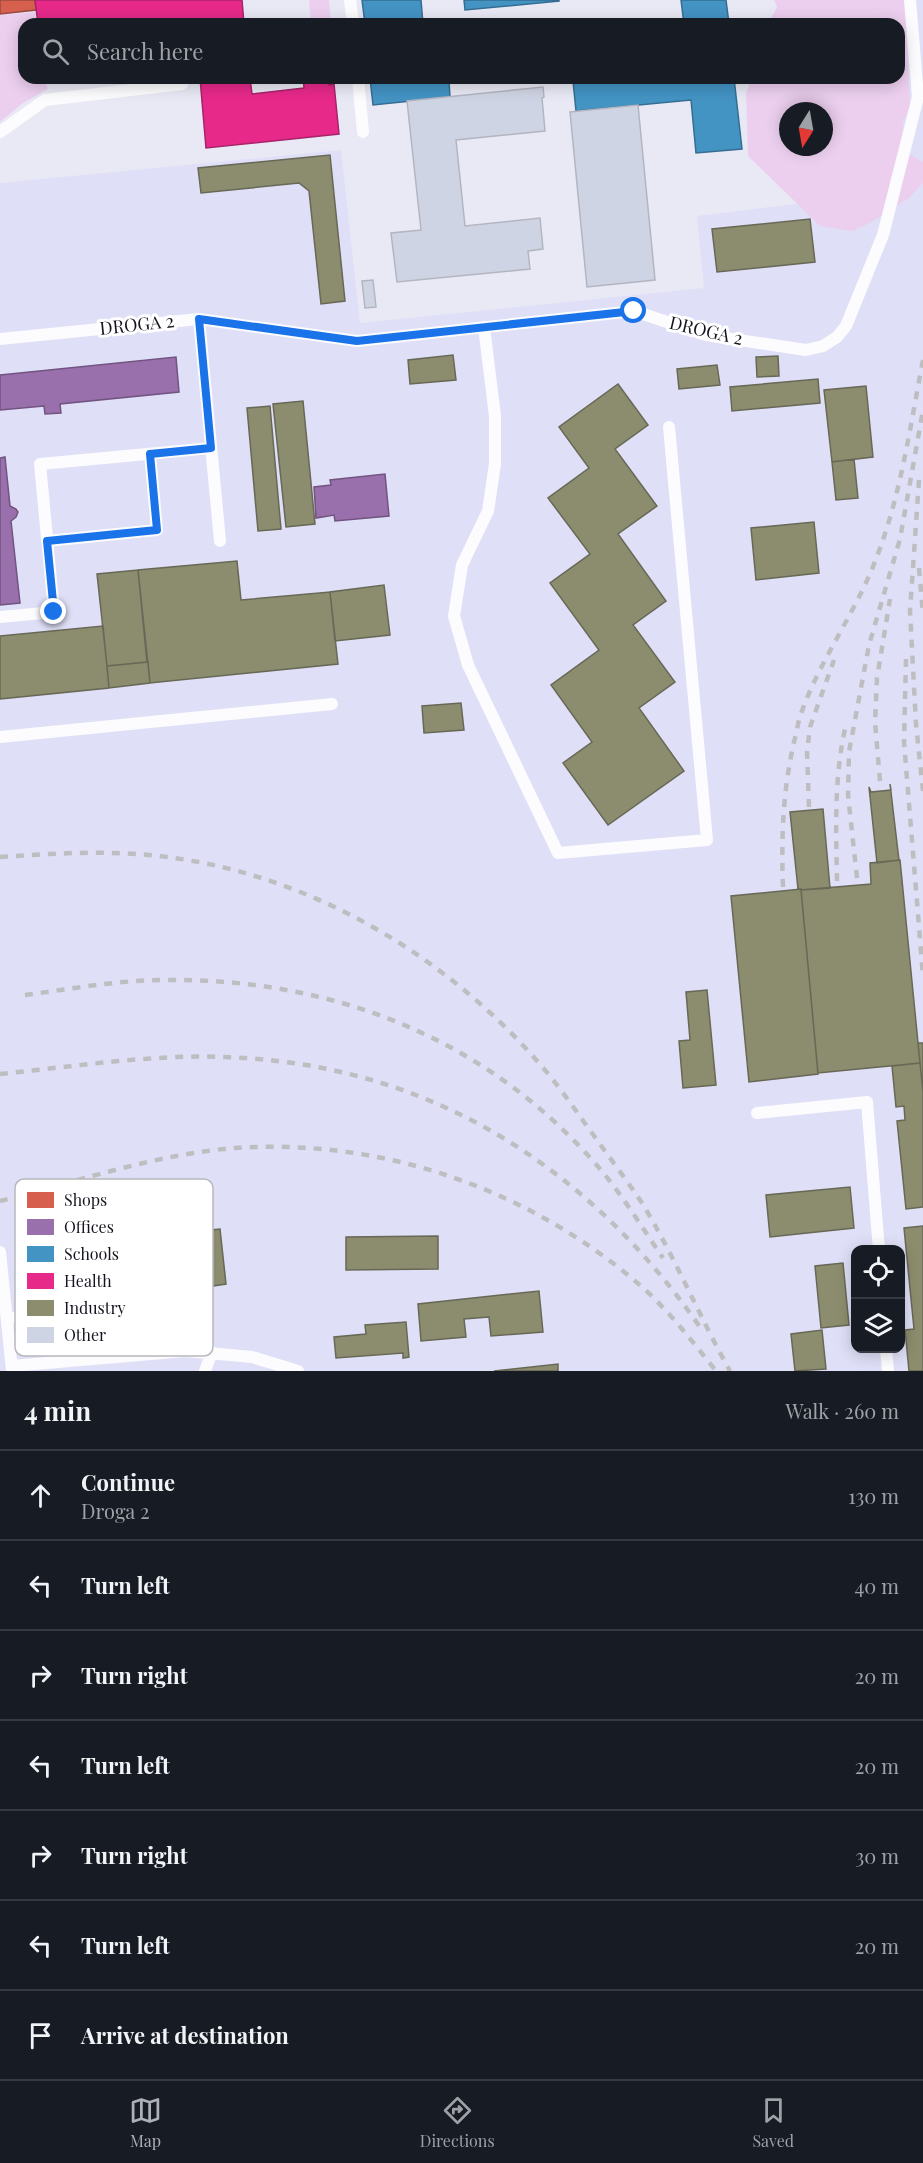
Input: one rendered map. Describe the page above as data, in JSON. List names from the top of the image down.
{
  "streets": {
    "lane": ["DROGA 2"]
  },
  "legend": [
    "Shops",
    "Offices",
    "Schools",
    "Health",
    "Industry",
    "Other"
  ],
  "north": "bottom",
  "page": {
    "search": "Search here",
    "heading": ["4 min", "Walk · 260 m"],
    "list": [
      ["Continue", "Droga 2", "130 m"],
      ["Turn left", "40 m"],
      ["Turn right", "20 m"],
      ["Turn left", "20 m"],
      ["Turn right", "30 m"],
      ["Turn left", "20 m"],
      "Arrive at destination"
    ],
    "nav": ["Map", "Directions", "Saved"]
  }
}
